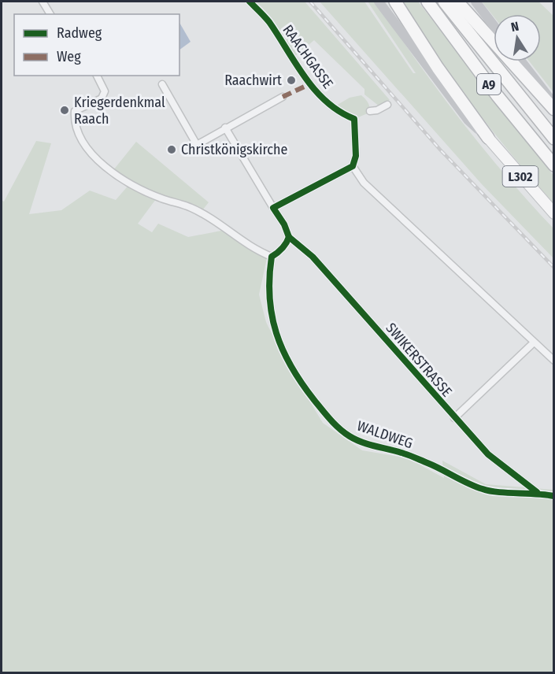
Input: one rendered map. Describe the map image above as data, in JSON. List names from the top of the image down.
{
  "streets": {
    "highway": ["A9"],
    "main road": ["L302"],
    "street": ["RAACHGASSE", "SWIKERSTRASSE", "WALDWEG"]
  },
  "crossings": [
    ["SWIKERSTRASSE", "WALDWEG"]
  ],
  "places": ["Raachwirt", "Kriegerdenkmal Raach", "Christkönigskirche"],
  "legend": ["Radweg", "Weg"],
  "north": "top"
}
